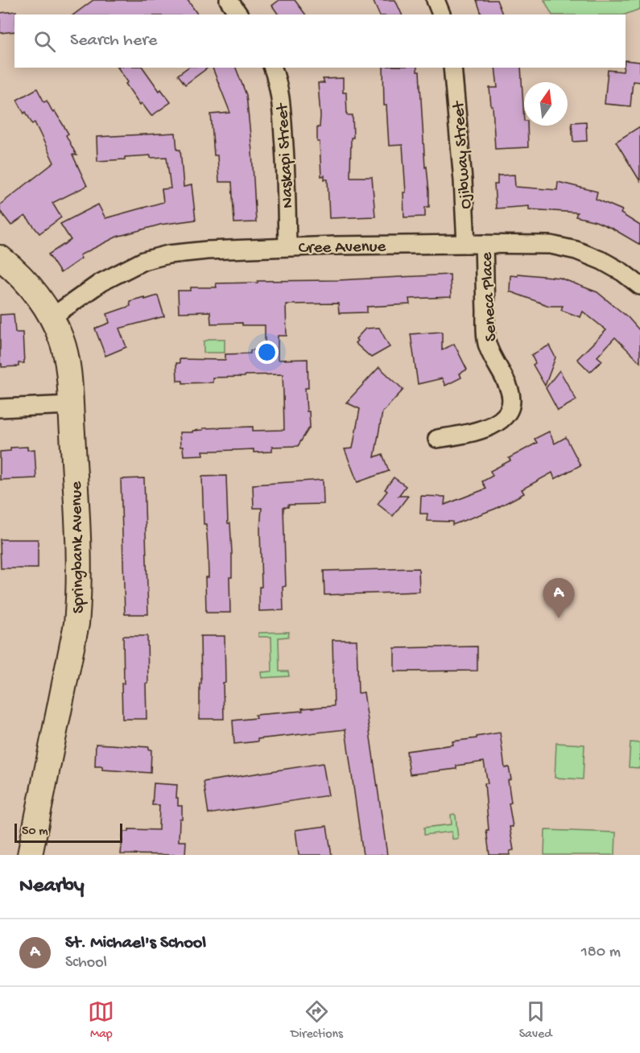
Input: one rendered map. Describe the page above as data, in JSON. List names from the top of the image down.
{
  "streets": {
    "main road": ["Springbank Avenue"],
    "street": [
      "Ojibway Street",
      "Naskapi Street",
      "Cree Avenue",
      "Seneca Place"
    ]
  },
  "crossings": [
    ["Ojibway Street", "Cree Avenue"],
    ["Naskapi Street", "Cree Avenue"],
    ["Cree Avenue", "Seneca Place"],
    ["Cree Avenue", "Springbank Avenue"]
  ],
  "scale_bar": "50 m",
  "north": "top",
  "page": {
    "search": "Search here",
    "pins": "A",
    "scale": "50 m",
    "heading": "Nearby",
    "list": [
      {
        "mark": "A",
        "name": "St. Michael's School",
        "note": "School",
        "value": "180 m"
      }
    ],
    "nav": ["Map", "Directions", "Saved"]
  }
}
